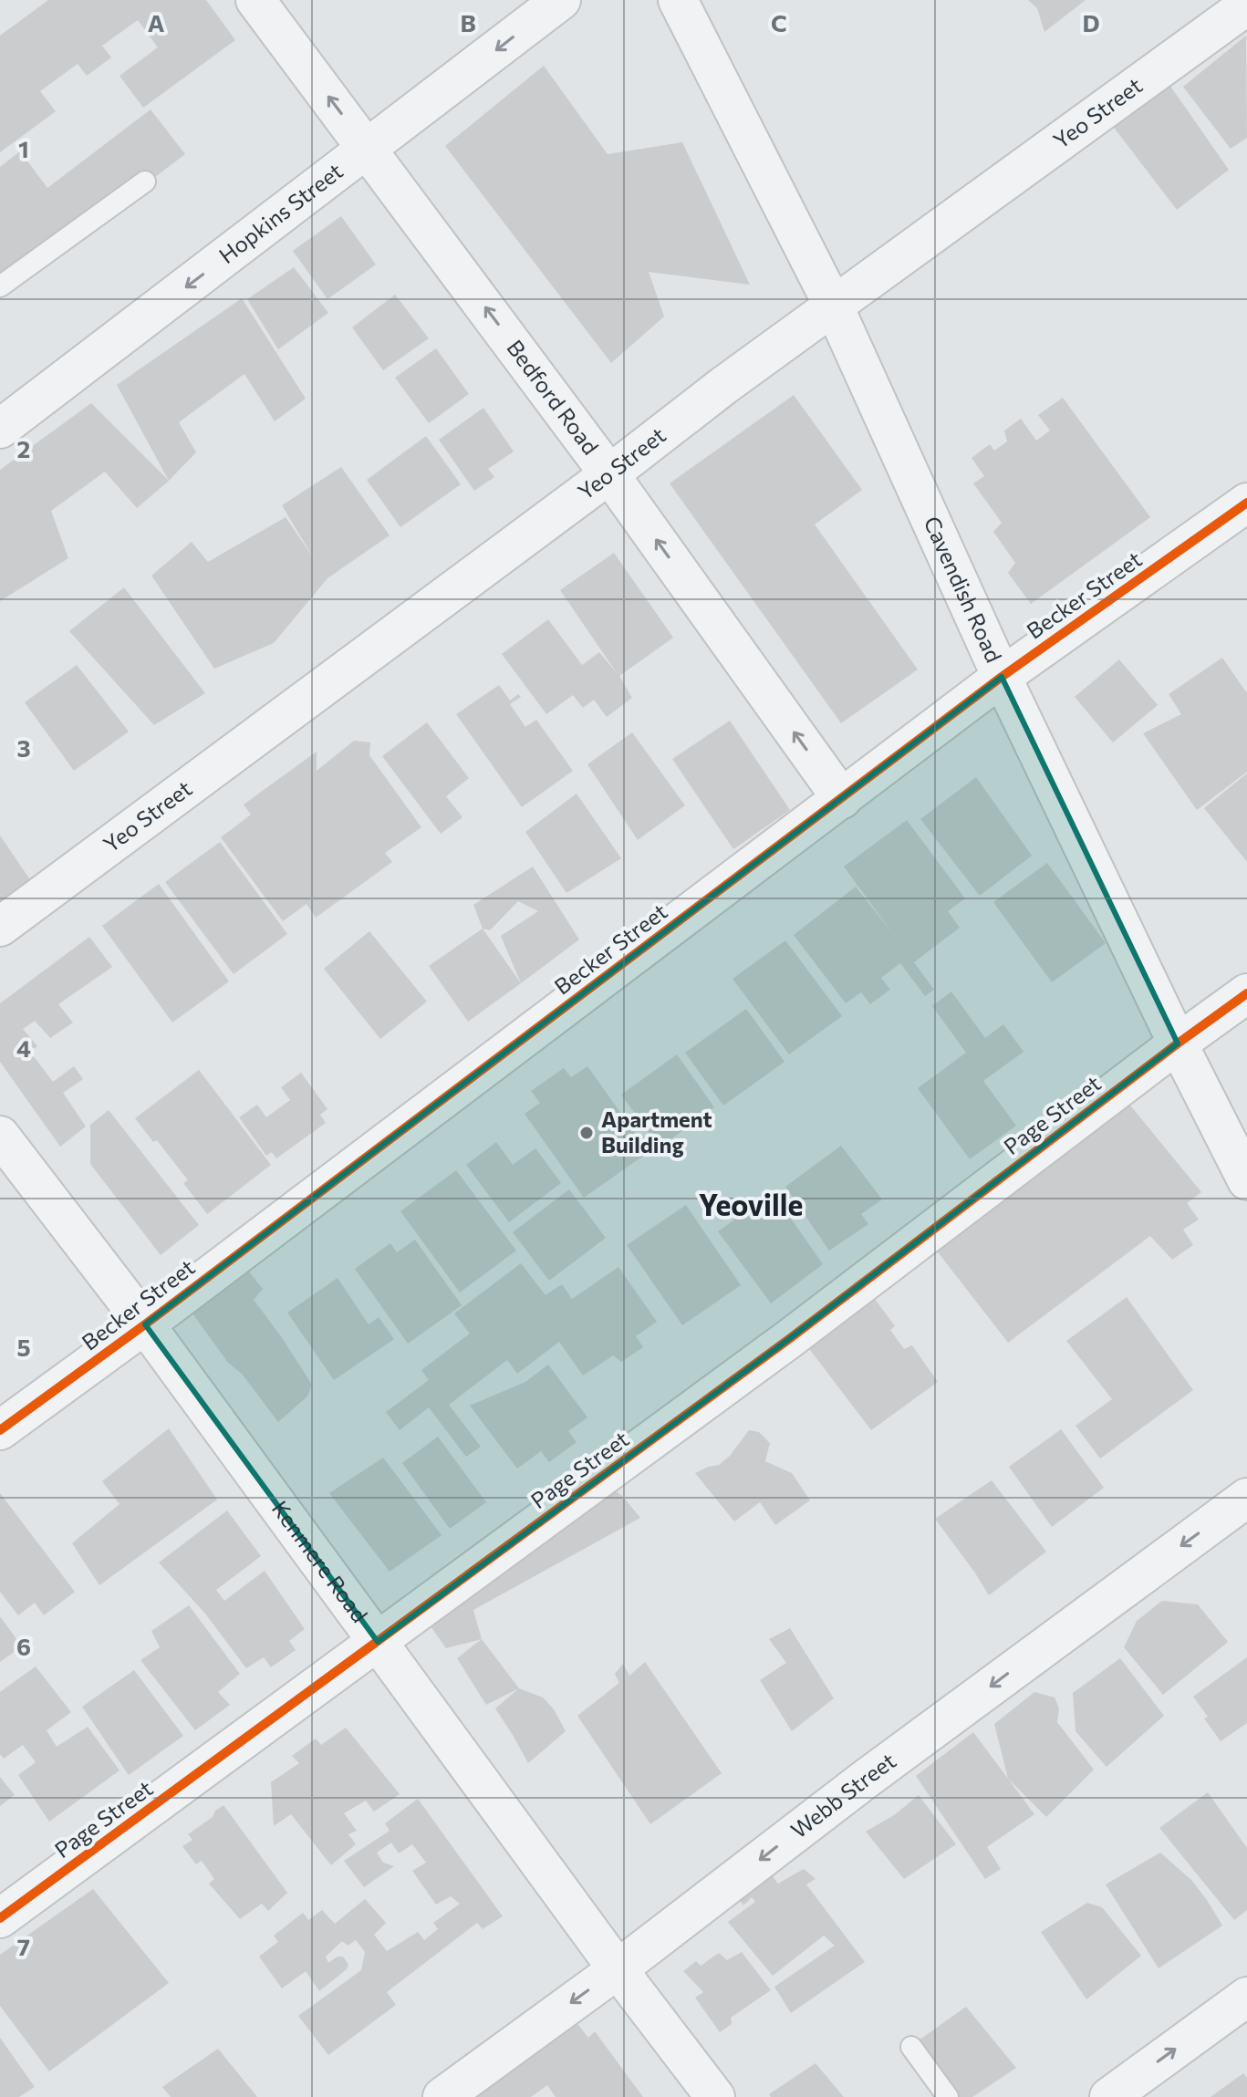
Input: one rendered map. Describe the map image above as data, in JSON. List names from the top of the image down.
{
  "streets": {
    "street": [
      "Yeo Street",
      "Hopkins Street",
      "Bedford Road",
      "Cavendish Road",
      "Becker Street",
      "Page Street",
      "Kenmere Road",
      "Webb Street"
    ]
  },
  "crossings": [
    ["Yeo Street", "Bedford Road"],
    ["Yeo Street", "Cavendish Road"],
    ["Hopkins Street", "Bedford Road"],
    ["Bedford Road", "Becker Street"],
    ["Cavendish Road", "Becker Street"],
    ["Cavendish Road", "Page Street"],
    ["Becker Street", "Kenmere Road"],
    ["Page Street", "Kenmere Road"],
    ["Kenmere Road", "Webb Street"]
  ],
  "one_way": ["Hopkins Street", "Bedford Road", "Webb Street"],
  "districts": ["Yeoville"],
  "places": ["Apartment Building"],
  "grid": {
    "columns": [
      "A",
      "B",
      "C",
      "D"
    ],
    "rows": [
      "1",
      "2",
      "3",
      "4",
      "5",
      "6",
      "7"
    ]
  }
}
